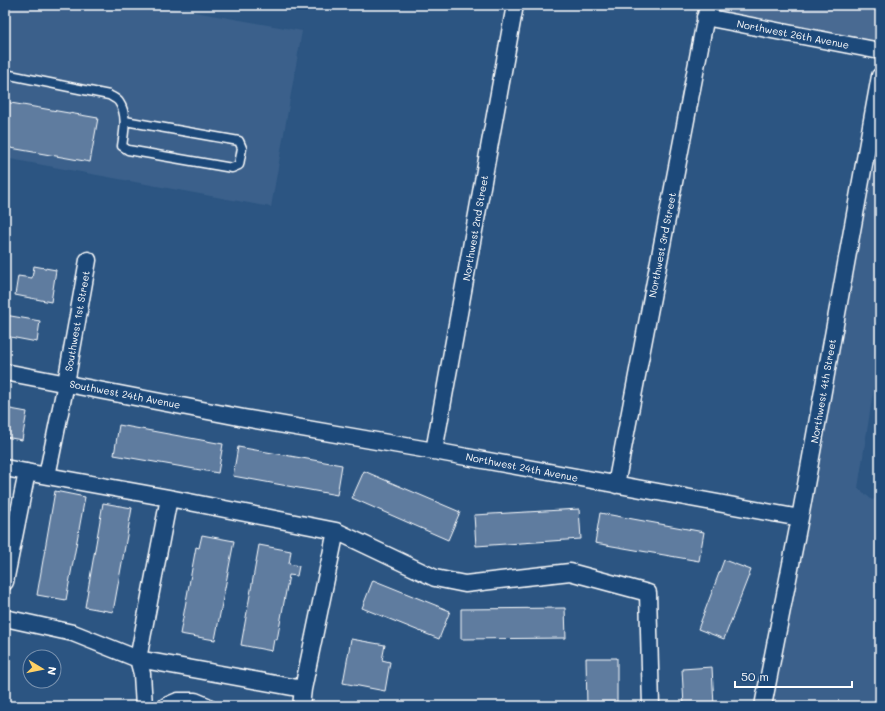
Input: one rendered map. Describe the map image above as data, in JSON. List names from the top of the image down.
{
  "streets": {
    "street": [
      "Northwest 26th Avenue",
      "Northwest 2nd Street",
      "Northwest 3rd Street",
      "Southwest 1st Street",
      "Northwest 4th Street",
      "Southwest 24th Avenue",
      "Northwest 24th Avenue"
    ]
  },
  "crossings": [
    ["Northwest 26th Avenue", "Northwest 3rd Street"],
    ["Northwest 2nd Street", "Northwest 24th Avenue"],
    ["Northwest 3rd Street", "Northwest 24th Avenue"],
    ["Southwest 1st Street", "Southwest 24th Avenue"],
    ["Northwest 4th Street", "Northwest 24th Avenue"],
    ["Southwest 24th Avenue", "Northwest 24th Avenue"]
  ],
  "scale_bar": "50 m",
  "north": "right"
}
